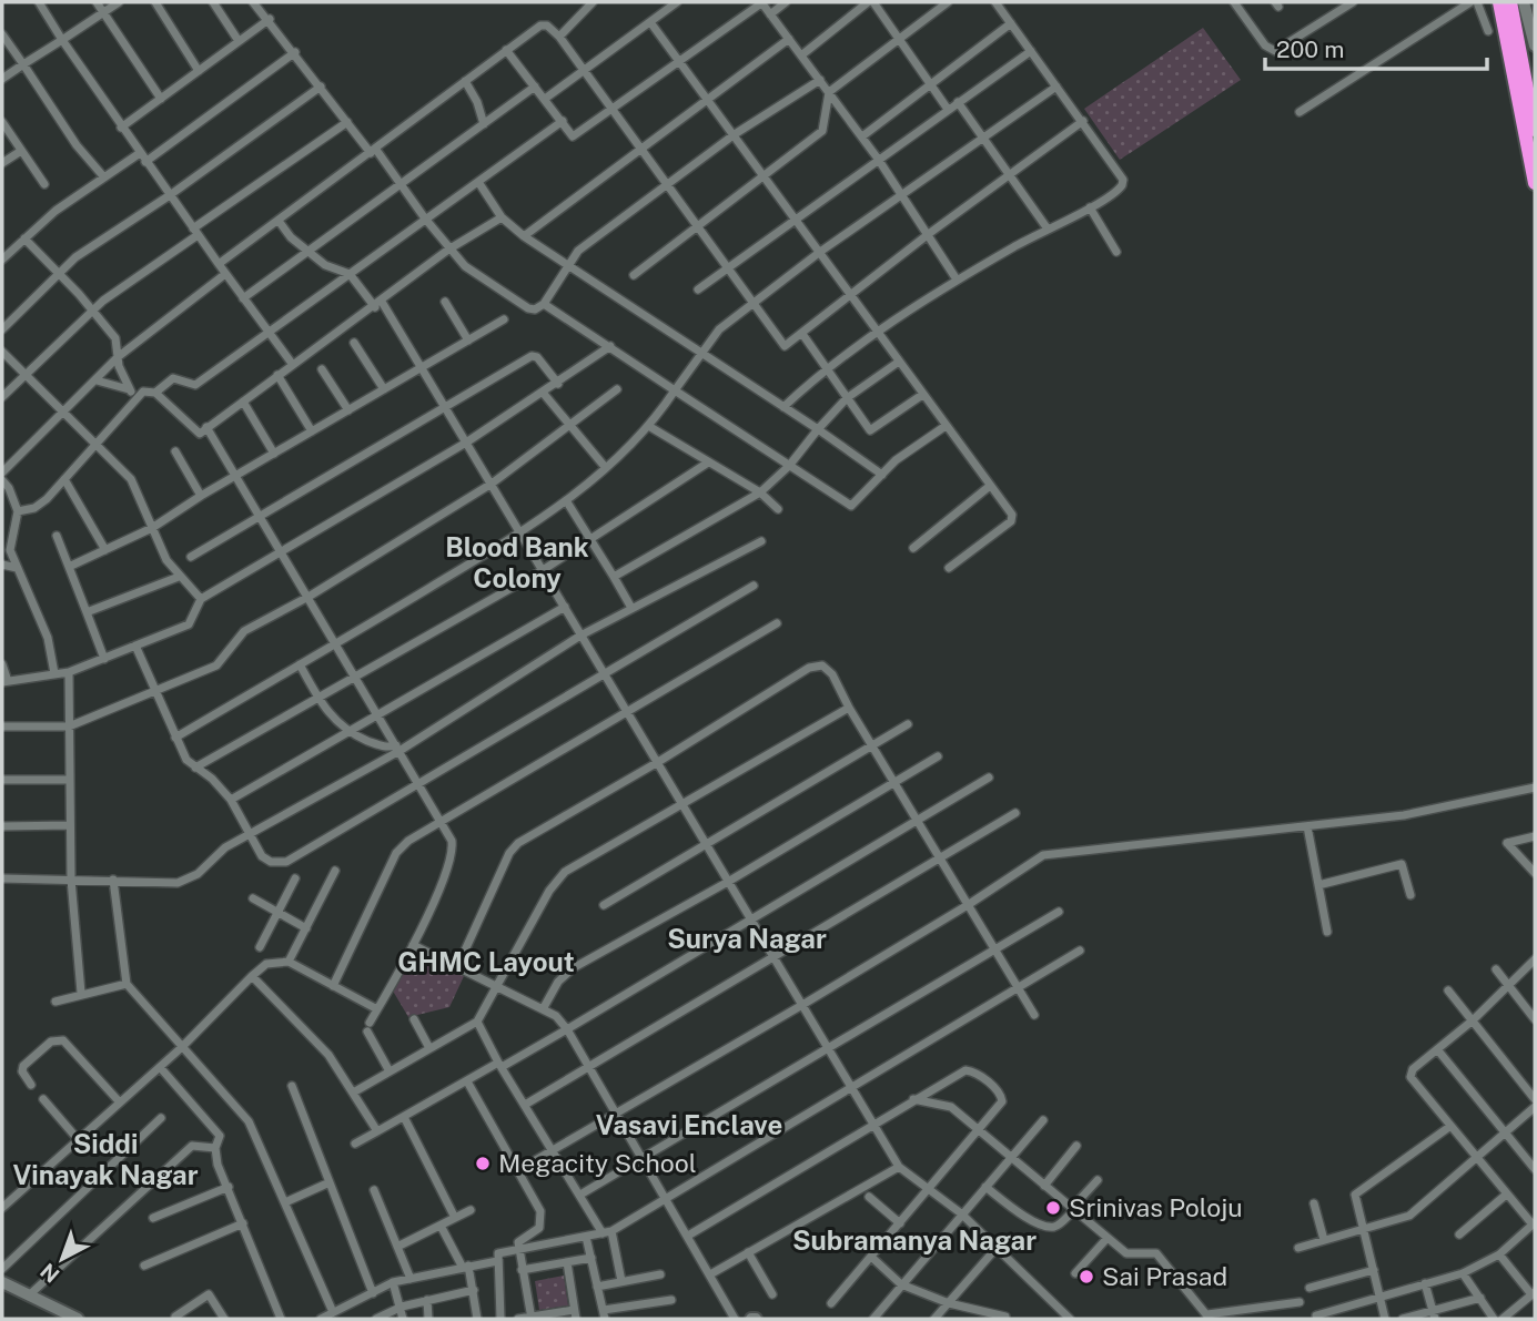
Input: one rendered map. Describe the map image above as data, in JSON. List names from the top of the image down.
{
  "districts": [
    "Blood Bank Colony",
    "Surya Nagar",
    "GHMC Layout",
    "Vasavi Enclave",
    "Siddi Vinayak Nagar",
    "Subramanya Nagar"
  ],
  "places": ["Megacity School", "Srinivas Poloju", "Sai Prasad"],
  "scale_bar": "200 m",
  "north": "bottom left"
}
